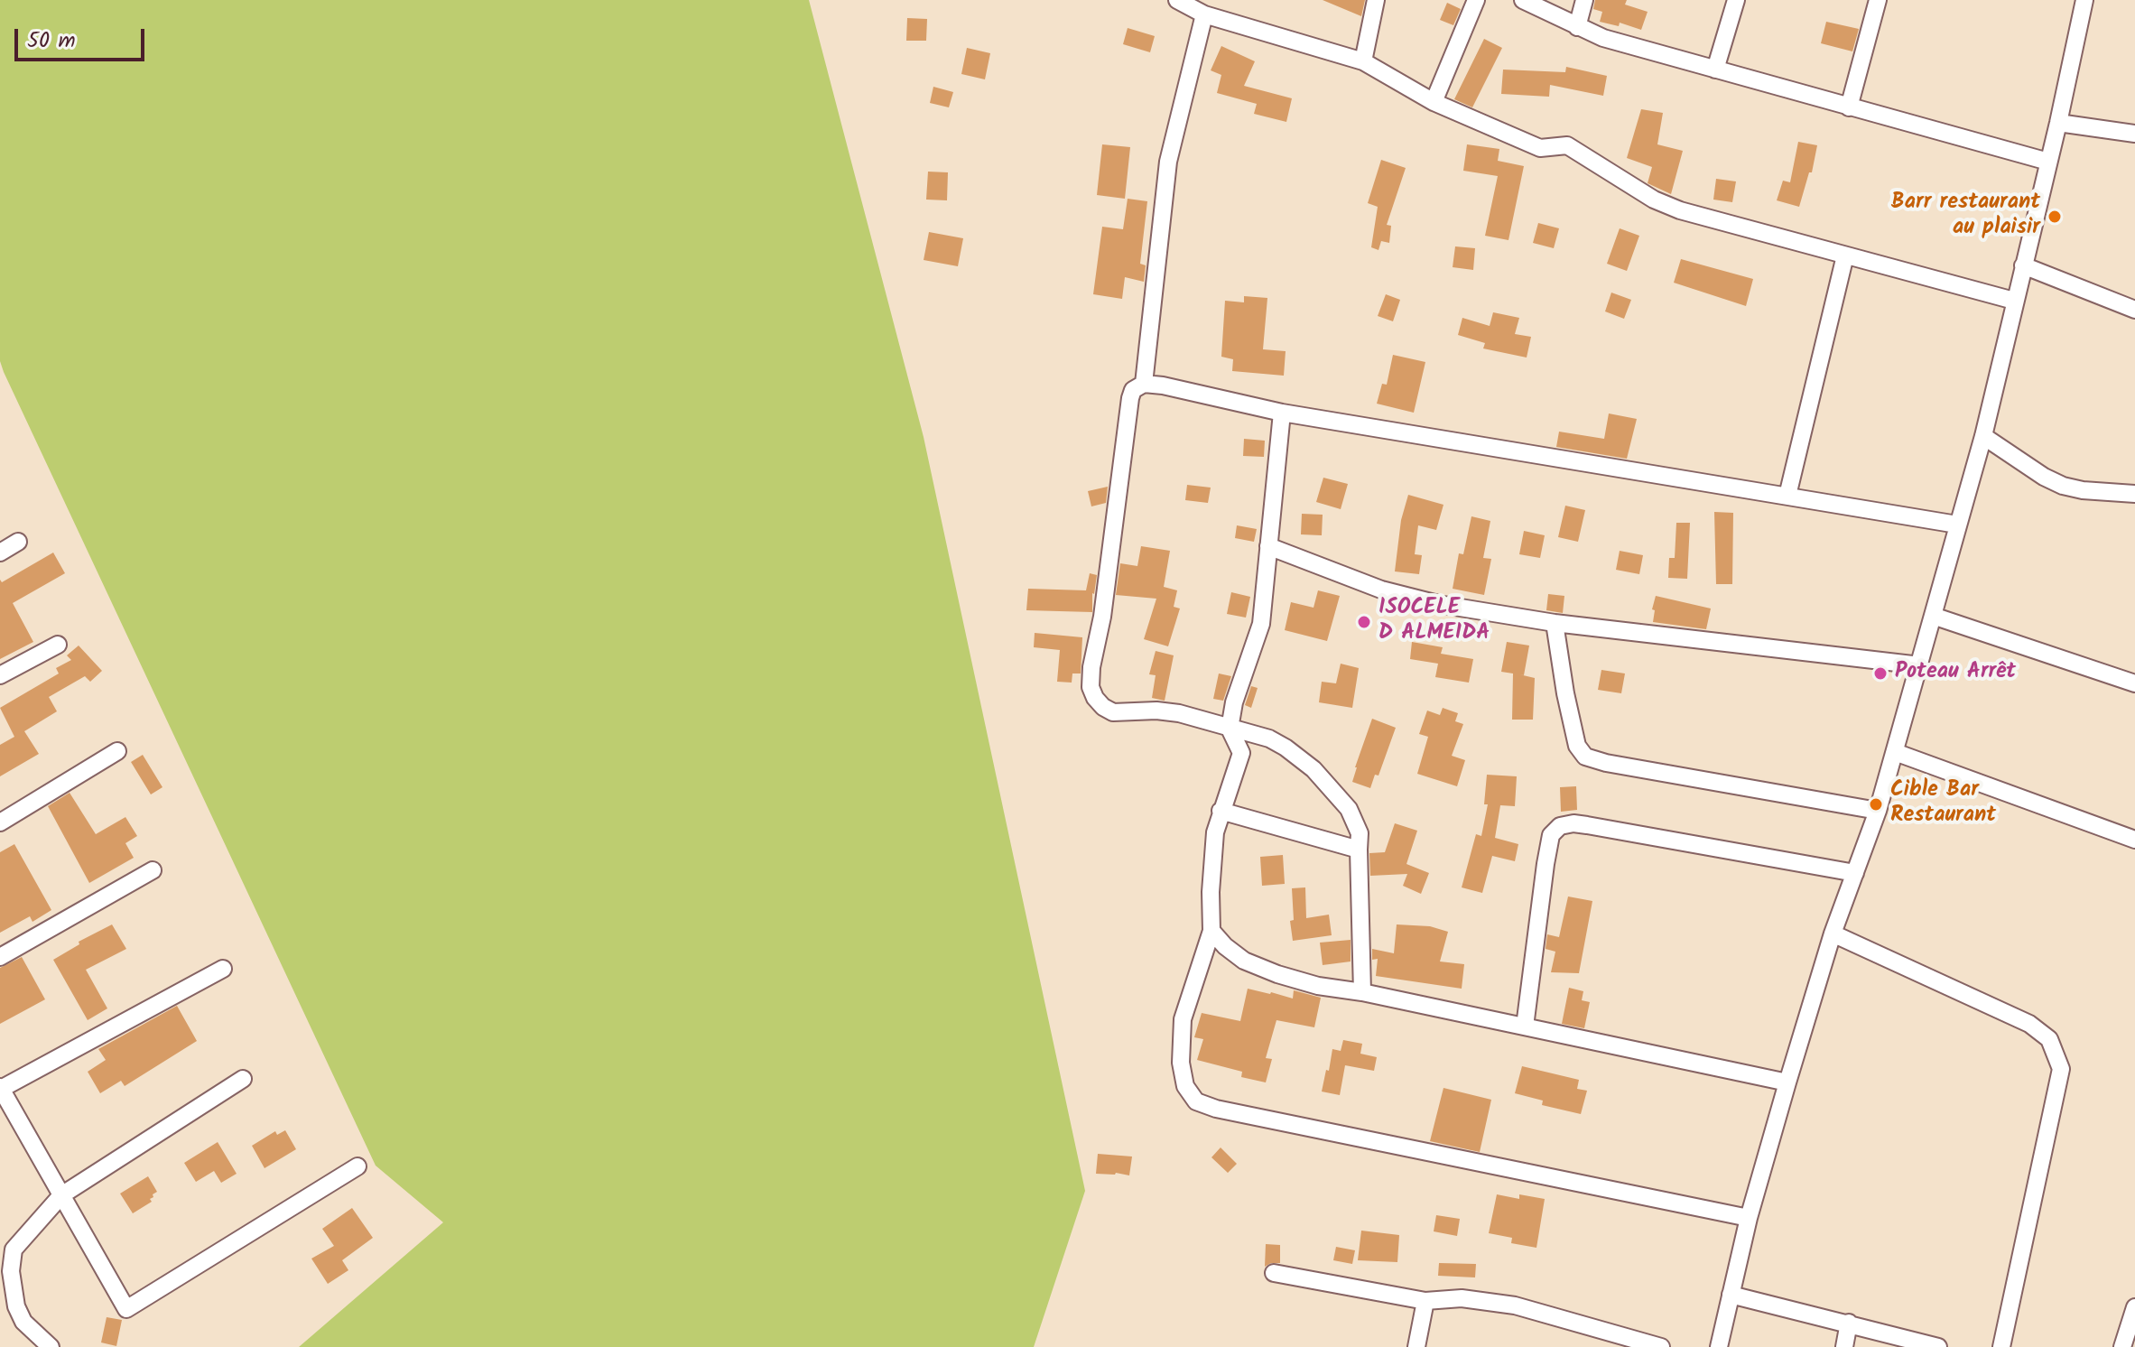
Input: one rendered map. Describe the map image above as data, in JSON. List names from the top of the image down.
{
  "places": [
    "Barr restaurant au plaisir",
    "ISOCELE D ALMEIDA",
    "Poteau Arrêt",
    "Cible Bar Restaurant"
  ],
  "scale_bar": "50 m"
}
